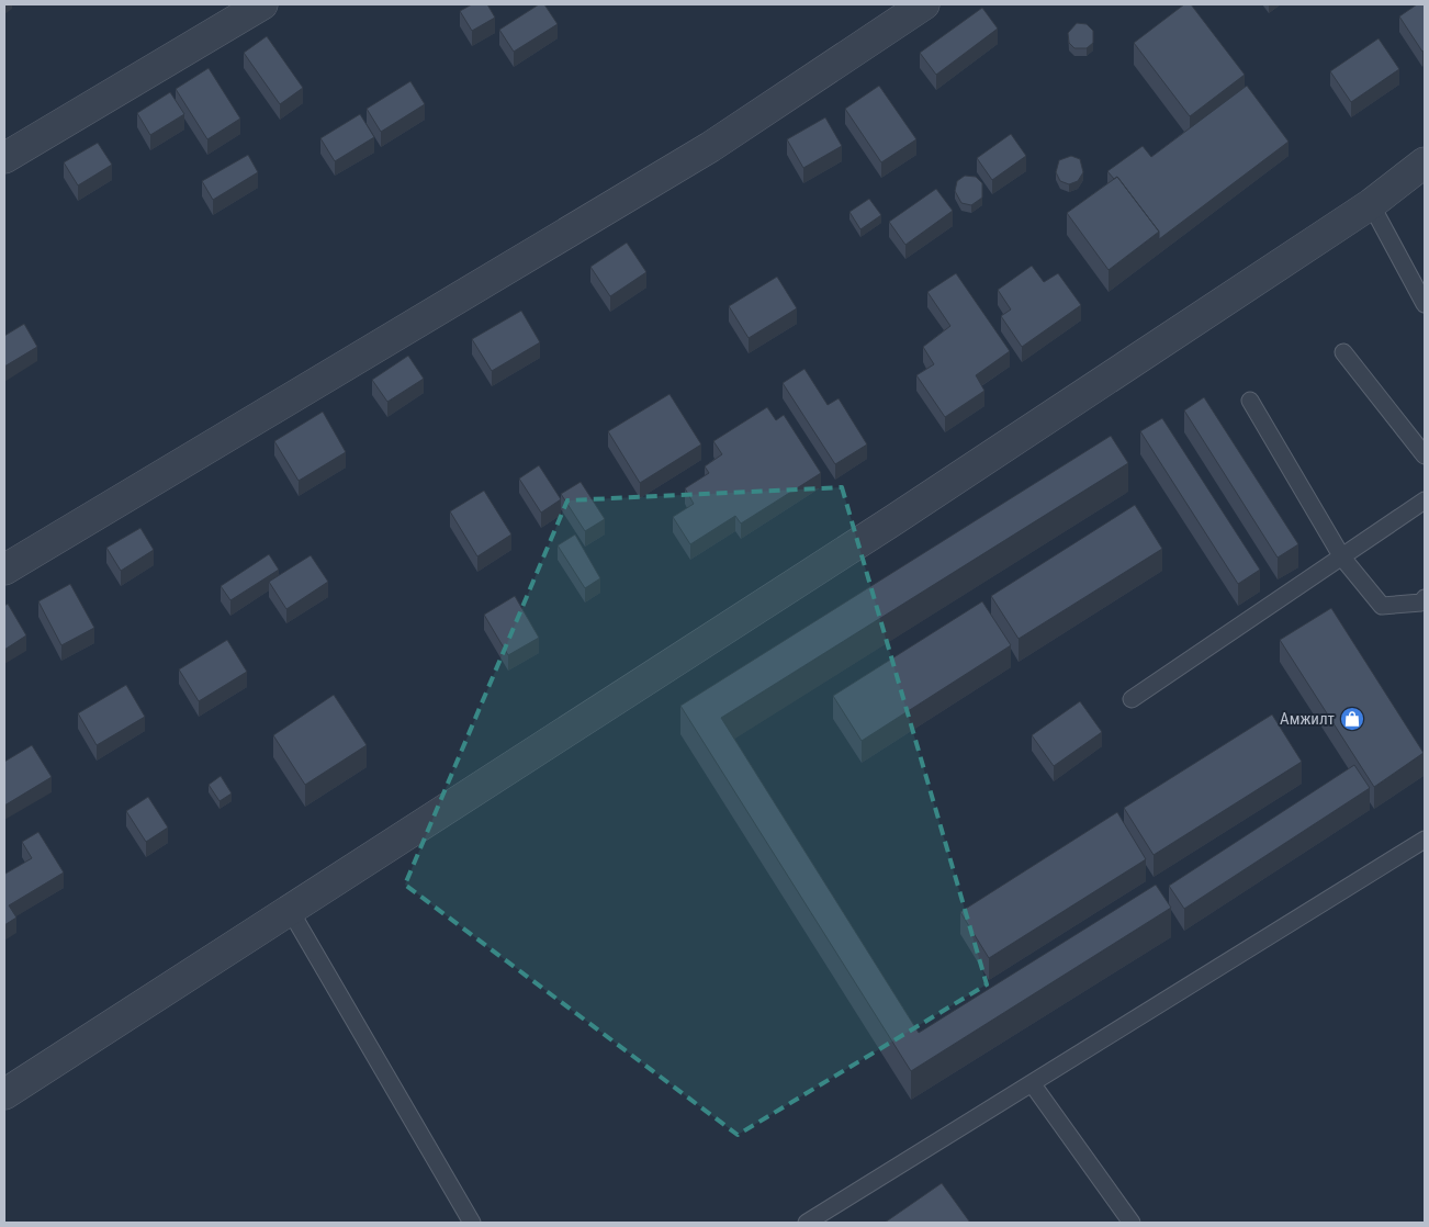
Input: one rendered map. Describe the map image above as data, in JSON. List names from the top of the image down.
{
  "places": {
    "shop": ["Амжилт"]
  }
}
